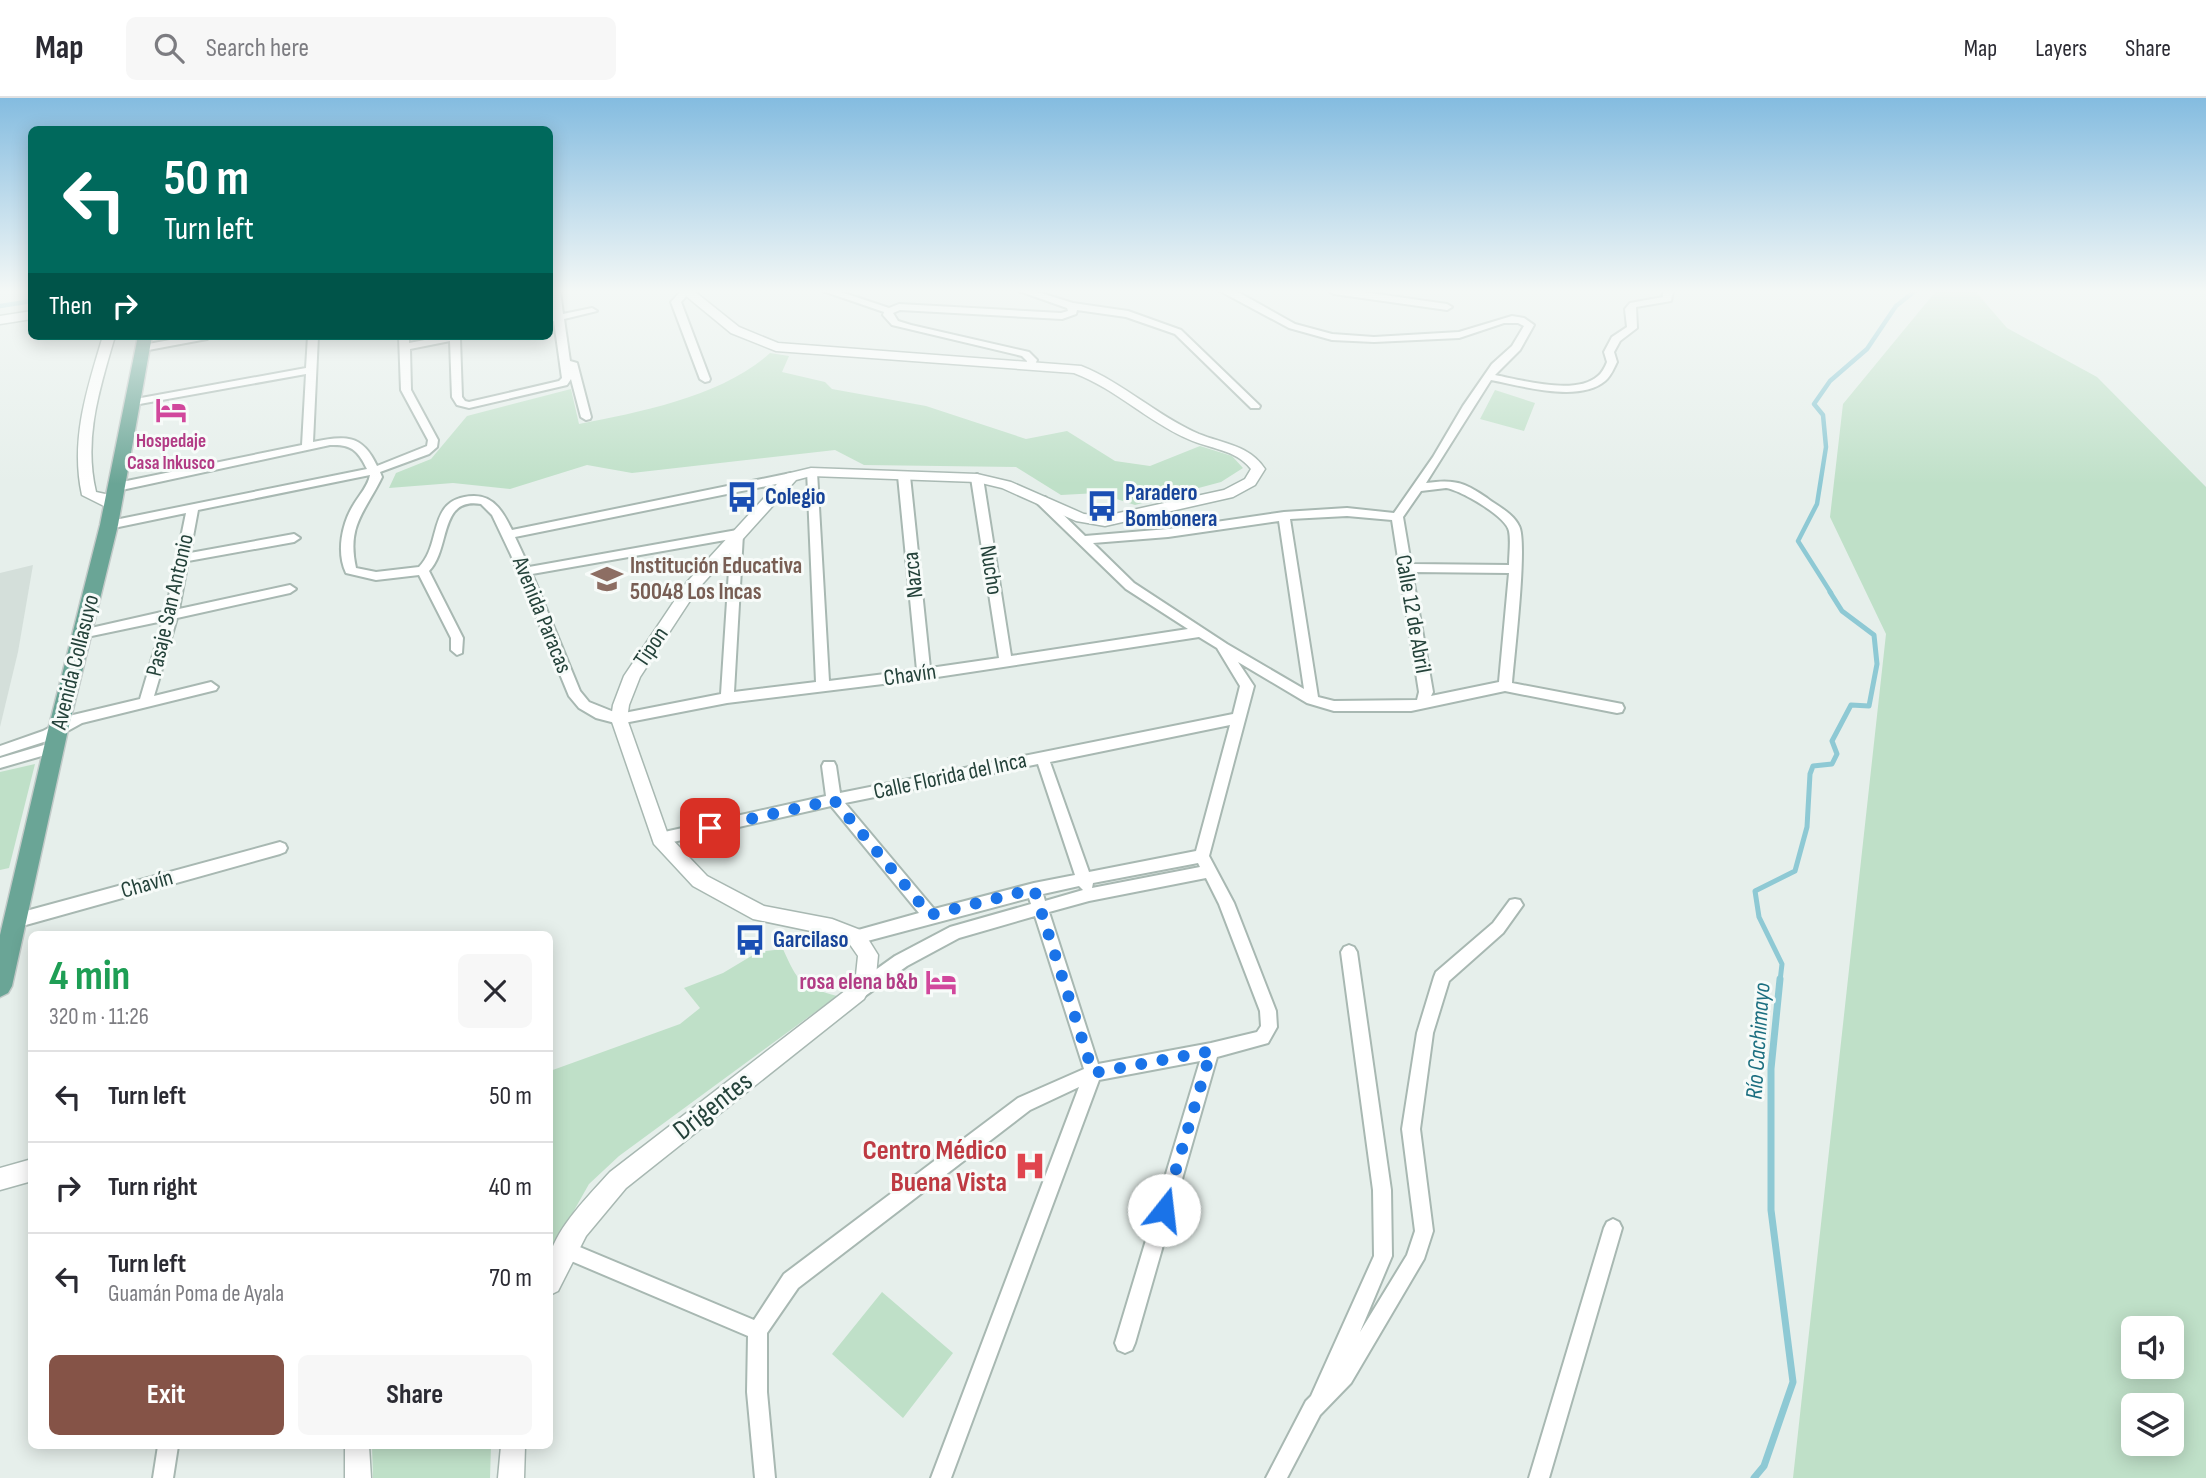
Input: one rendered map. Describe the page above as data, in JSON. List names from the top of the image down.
{
  "streets": {
    "main road": ["Avenida Collasuyo"],
    "street": [
      "Nucho",
      "Nazca",
      "Pasaje San Antonio",
      "Calle 12 de Abril",
      "Avenida Paracas",
      "Tipon",
      "Chavín",
      "Calle Florida del Inca",
      "Drigentes"
    ]
  },
  "crossings": [
    ["Nucho", "Chavín"],
    ["Nazca", "Chavín"],
    ["Calle 12 de Abril", "Chavín"],
    ["Calle 12 de Abril", "Calle Florida del Inca"],
    ["Avenida Paracas", "Tipon"],
    ["Avenida Paracas", "Chavín"],
    ["Tipon", "Chavín"],
    ["Avenida Collasuyo", "Chavín"]
  ],
  "water": ["Río Cachimayo"],
  "places": {
    "hotel": ["Hospedaje Casa Inkusco", "rosa elena b&b"],
    "bus stop": ["Colegio", "Paradero Bombonera", "Garcilaso"],
    "school or university": ["Institución Educativa 50048 Los Incas"],
    "hospital": ["Centro Médico Buena Vista"]
  },
  "page": {
    "header": "Map",
    "search": "Search here",
    "nav": ["Map", "Layers", "Share"],
    "turn": ["50 m", "Turn left"],
    "then": "Then",
    "heading": ["4 min", "320 m · 11:26"],
    "list": [
      {
        "name": "Turn left",
        "value": "50 m"
      },
      {
        "name": "Turn right",
        "value": "40 m"
      },
      {
        "name": "Turn left",
        "note": "Guamán Poma de Ayala",
        "value": "70 m"
      }
    ],
    "buttons": ["Exit", "Share"]
  }
}
